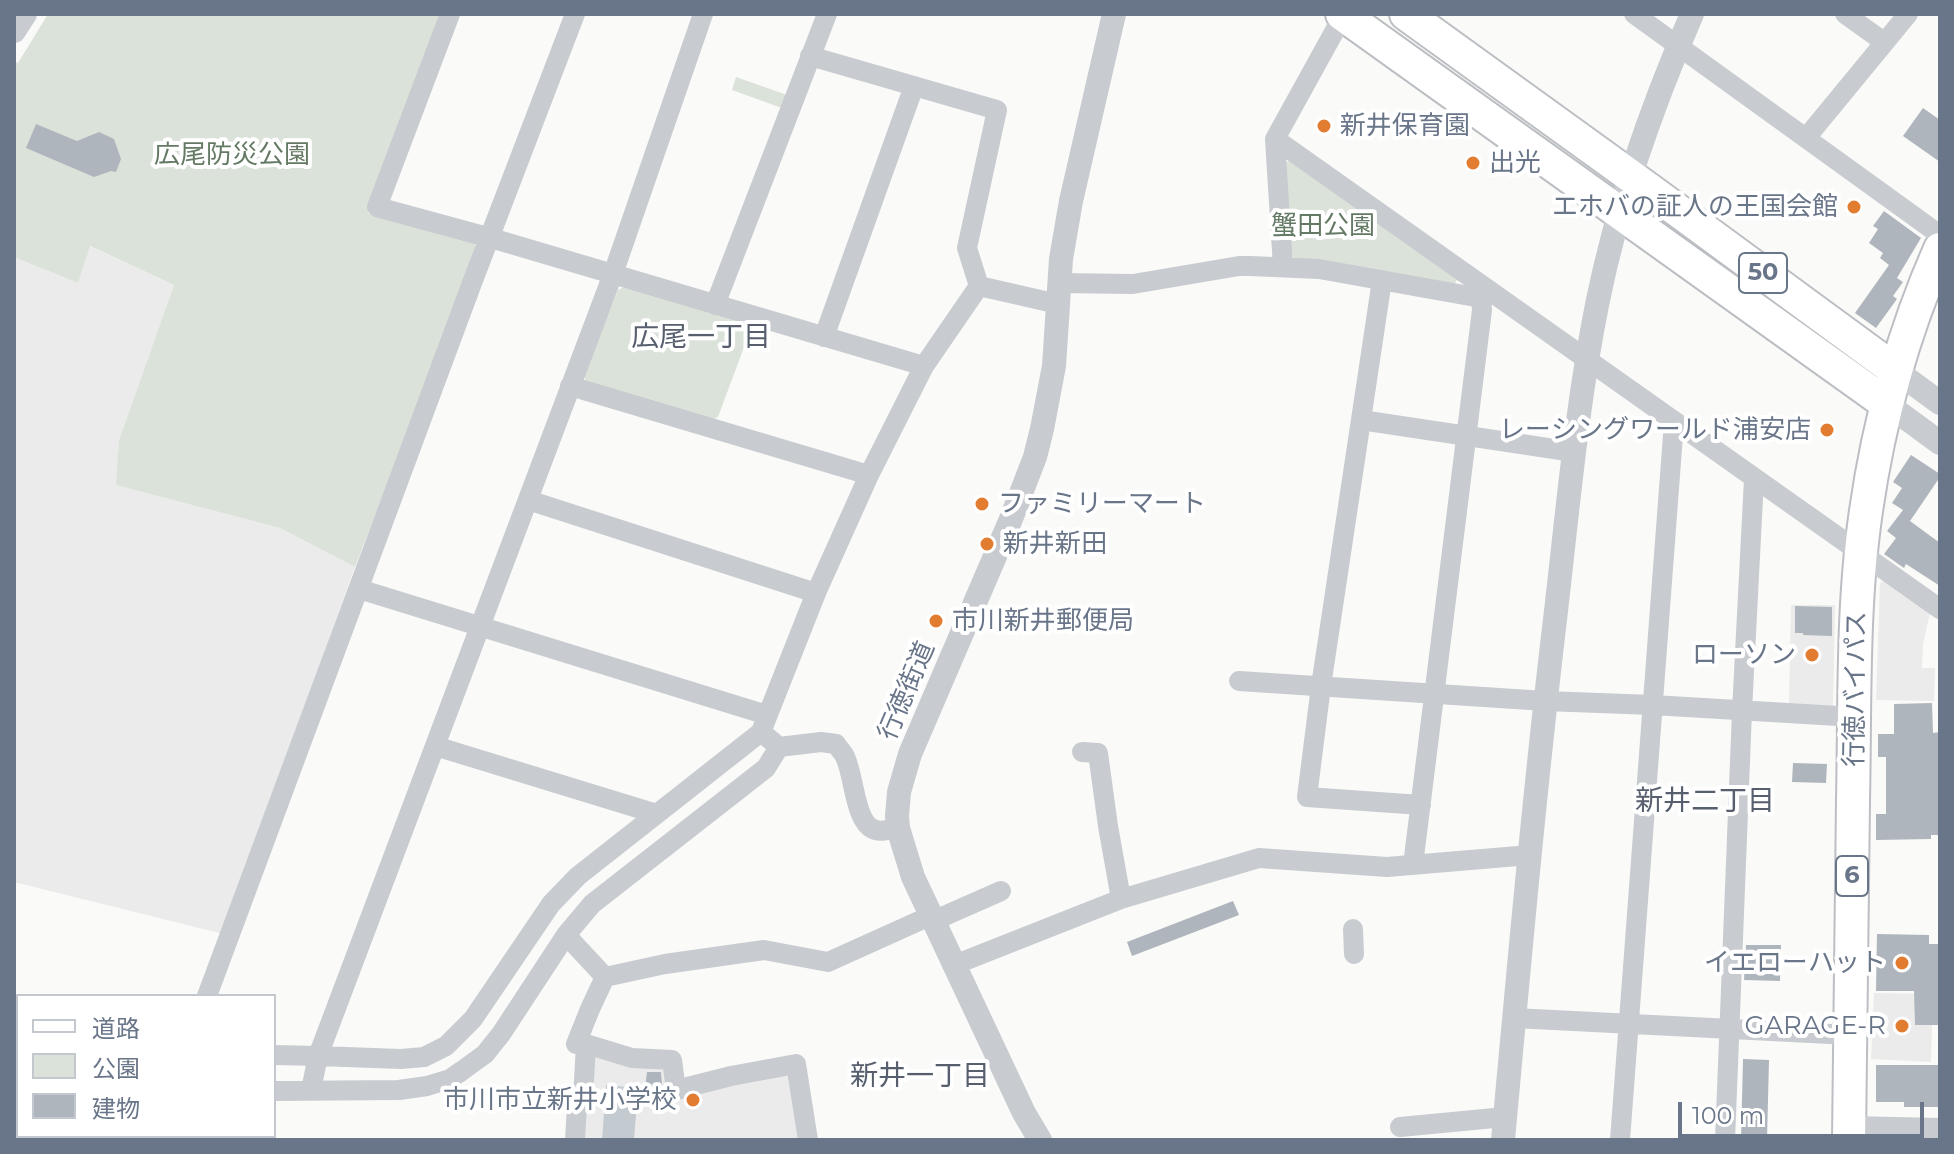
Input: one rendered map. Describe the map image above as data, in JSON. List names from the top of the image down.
{
  "streets": {
    "main road": ["50", "行徳バイパス", "6"],
    "street": ["行徳街道"]
  },
  "crossings": [
    ["50", "行徳バイパス"]
  ],
  "districts": ["広尾一丁目", "新井二丁目", "新井一丁目"],
  "parks": ["広尾防災公園", "蟹田公園"],
  "places": [
    "新井保育園",
    "出光",
    "エホバの証人の王国会館",
    "レーシングワールド浦安店",
    "ファミリーマート",
    "新井新田",
    "市川新井郵便局",
    "ローソン",
    "イエローハット",
    "GARAGE-R",
    "市川市立新井小学校"
  ],
  "legend": ["道路", "公園", "建物"],
  "scale_bar": "100 m"
}
